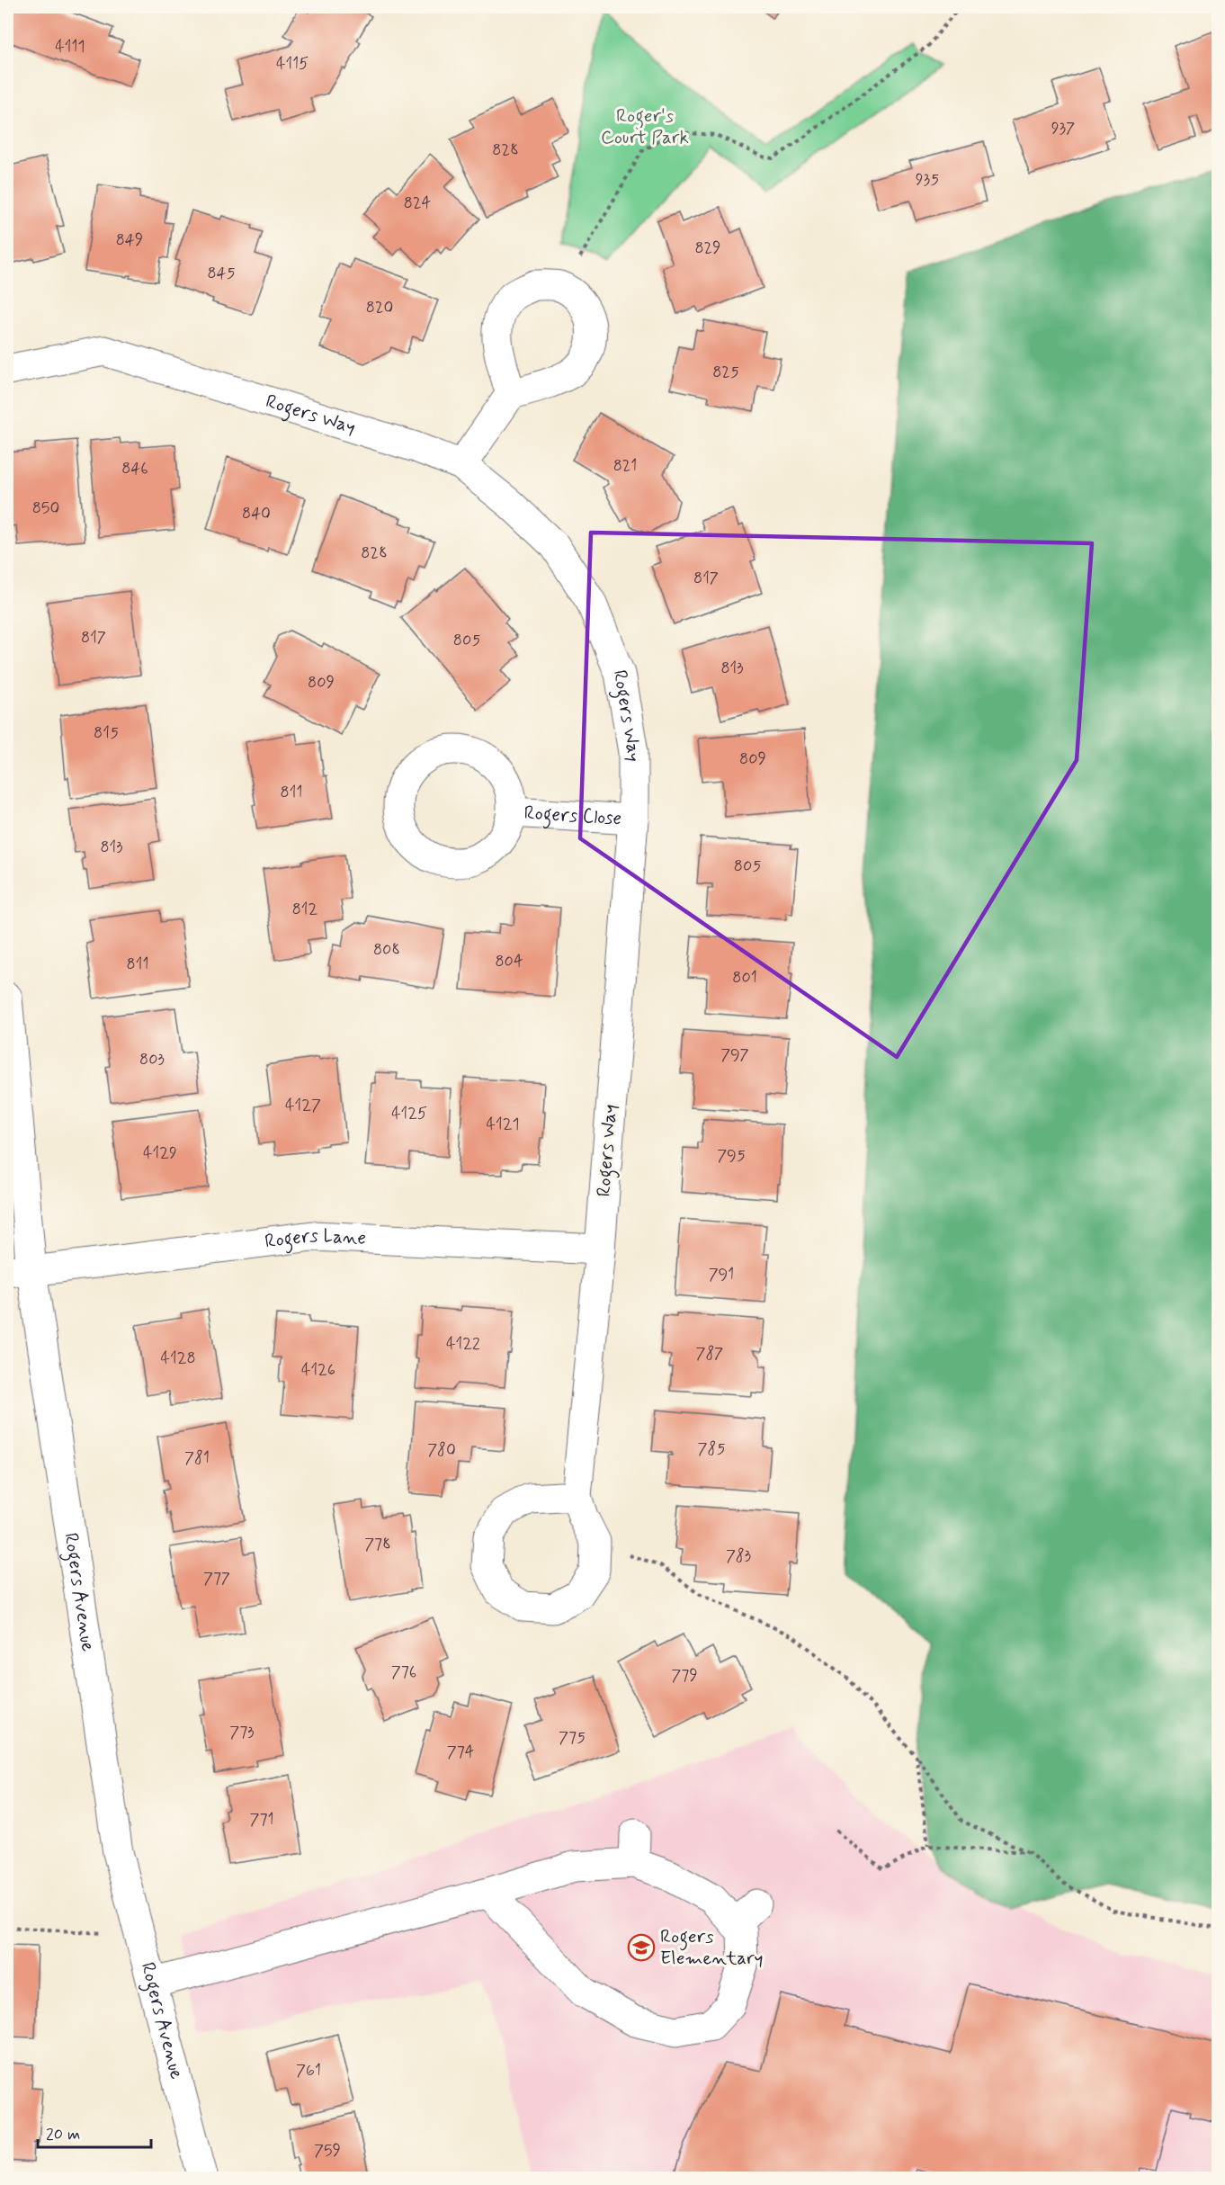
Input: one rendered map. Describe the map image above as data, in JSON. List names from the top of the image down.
{
  "streets": {
    "street": [
      "Rogers Way",
      "Rogers Close",
      "Rogers Lane",
      "Rogers Avenue"
    ]
  },
  "crossings": [
    ["Rogers Way", "Rogers Close"],
    ["Rogers Way", "Rogers Lane"],
    ["Rogers Lane", "Rogers Avenue"]
  ],
  "parks": ["Roger's Court Park"],
  "places": {
    "school or university": ["Rogers Elementary"]
  },
  "house_numbers": [
    "4111",
    "4115",
    "937",
    "828",
    "935",
    "824",
    "849",
    "829",
    "845",
    "820",
    "825",
    "821",
    "846",
    "850",
    "840",
    "828",
    "817",
    "817",
    "805",
    "813",
    "809",
    "815",
    "809",
    "811",
    "813",
    "805",
    "812",
    "808",
    "804",
    "811",
    "801",
    "797",
    "803",
    "4127",
    "4125",
    "4121",
    "4129",
    "795",
    "791",
    "4122",
    "787",
    "4128",
    "4126",
    "785",
    "780",
    "781",
    "778",
    "783",
    "777",
    "776",
    "779",
    "773",
    "775",
    "774",
    "771",
    "761",
    "759"
  ],
  "scale_bar": "20 m"
}
